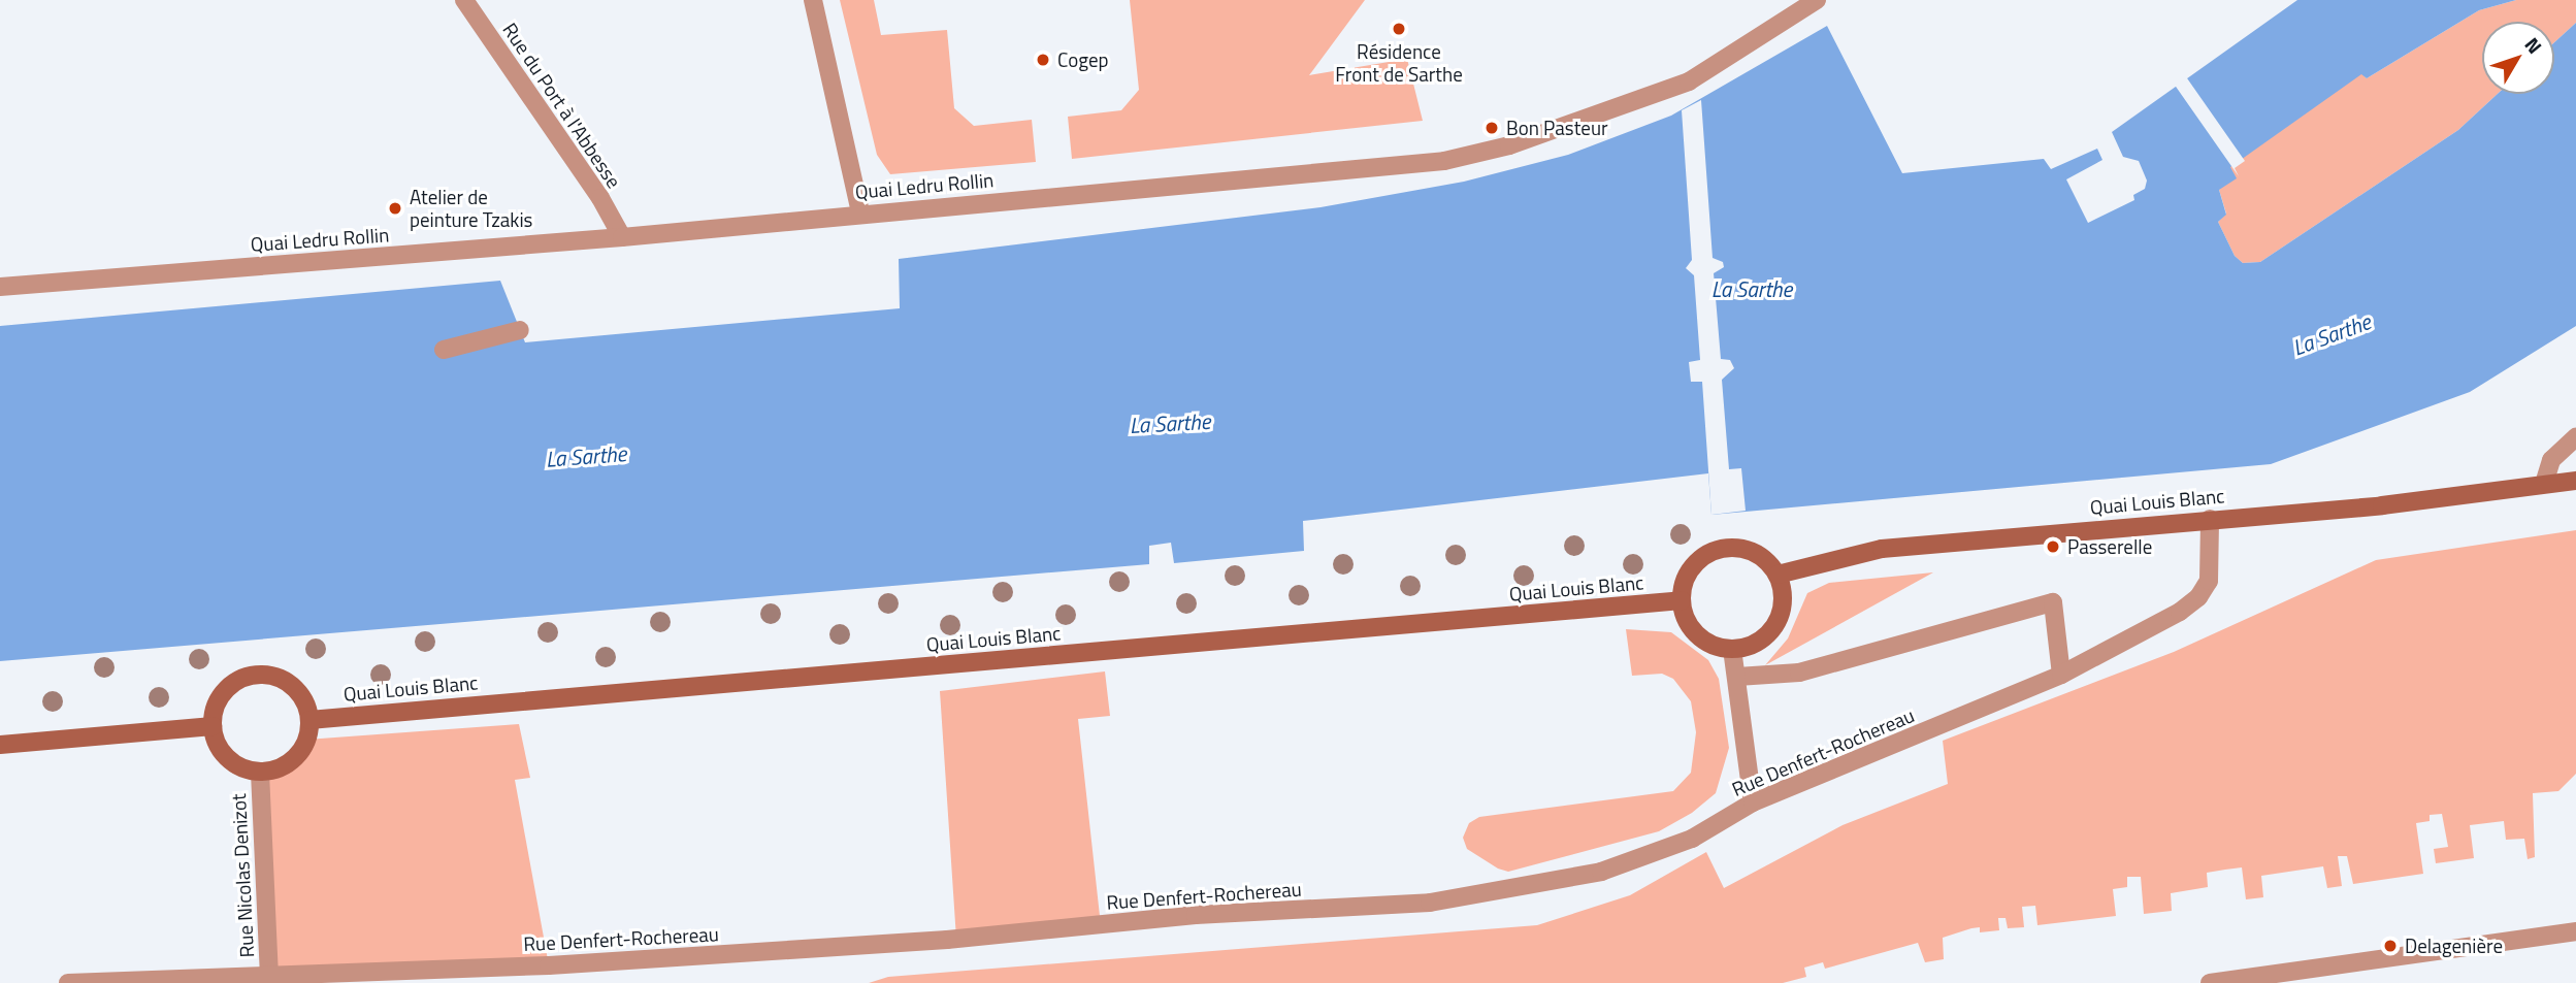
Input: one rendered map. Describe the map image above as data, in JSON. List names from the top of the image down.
{
  "streets": {
    "main road": ["Quai Louis Blanc"],
    "street": [
      "Rue du Port à l'Abbesse",
      "Quai Ledru Rollin",
      "Rue Denfert-Rochereau",
      "Rue Nicolas Denizot"
    ]
  },
  "crossings": [
    ["Rue du Port à l'Abbesse", "Quai Ledru Rollin"],
    ["Quai Louis Blanc", "Rue Denfert-Rochereau"],
    ["Quai Louis Blanc", "Rue Nicolas Denizot"],
    ["Rue Denfert-Rochereau", "Rue Nicolas Denizot"]
  ],
  "water": ["La Sarthe"],
  "places": [
    "Résidence Front de Sarthe",
    "Cogep",
    "Bon Pasteur",
    "Atelier de peinture Tzakis",
    "Passerelle",
    "Delagenière"
  ],
  "north": "top right"
}
